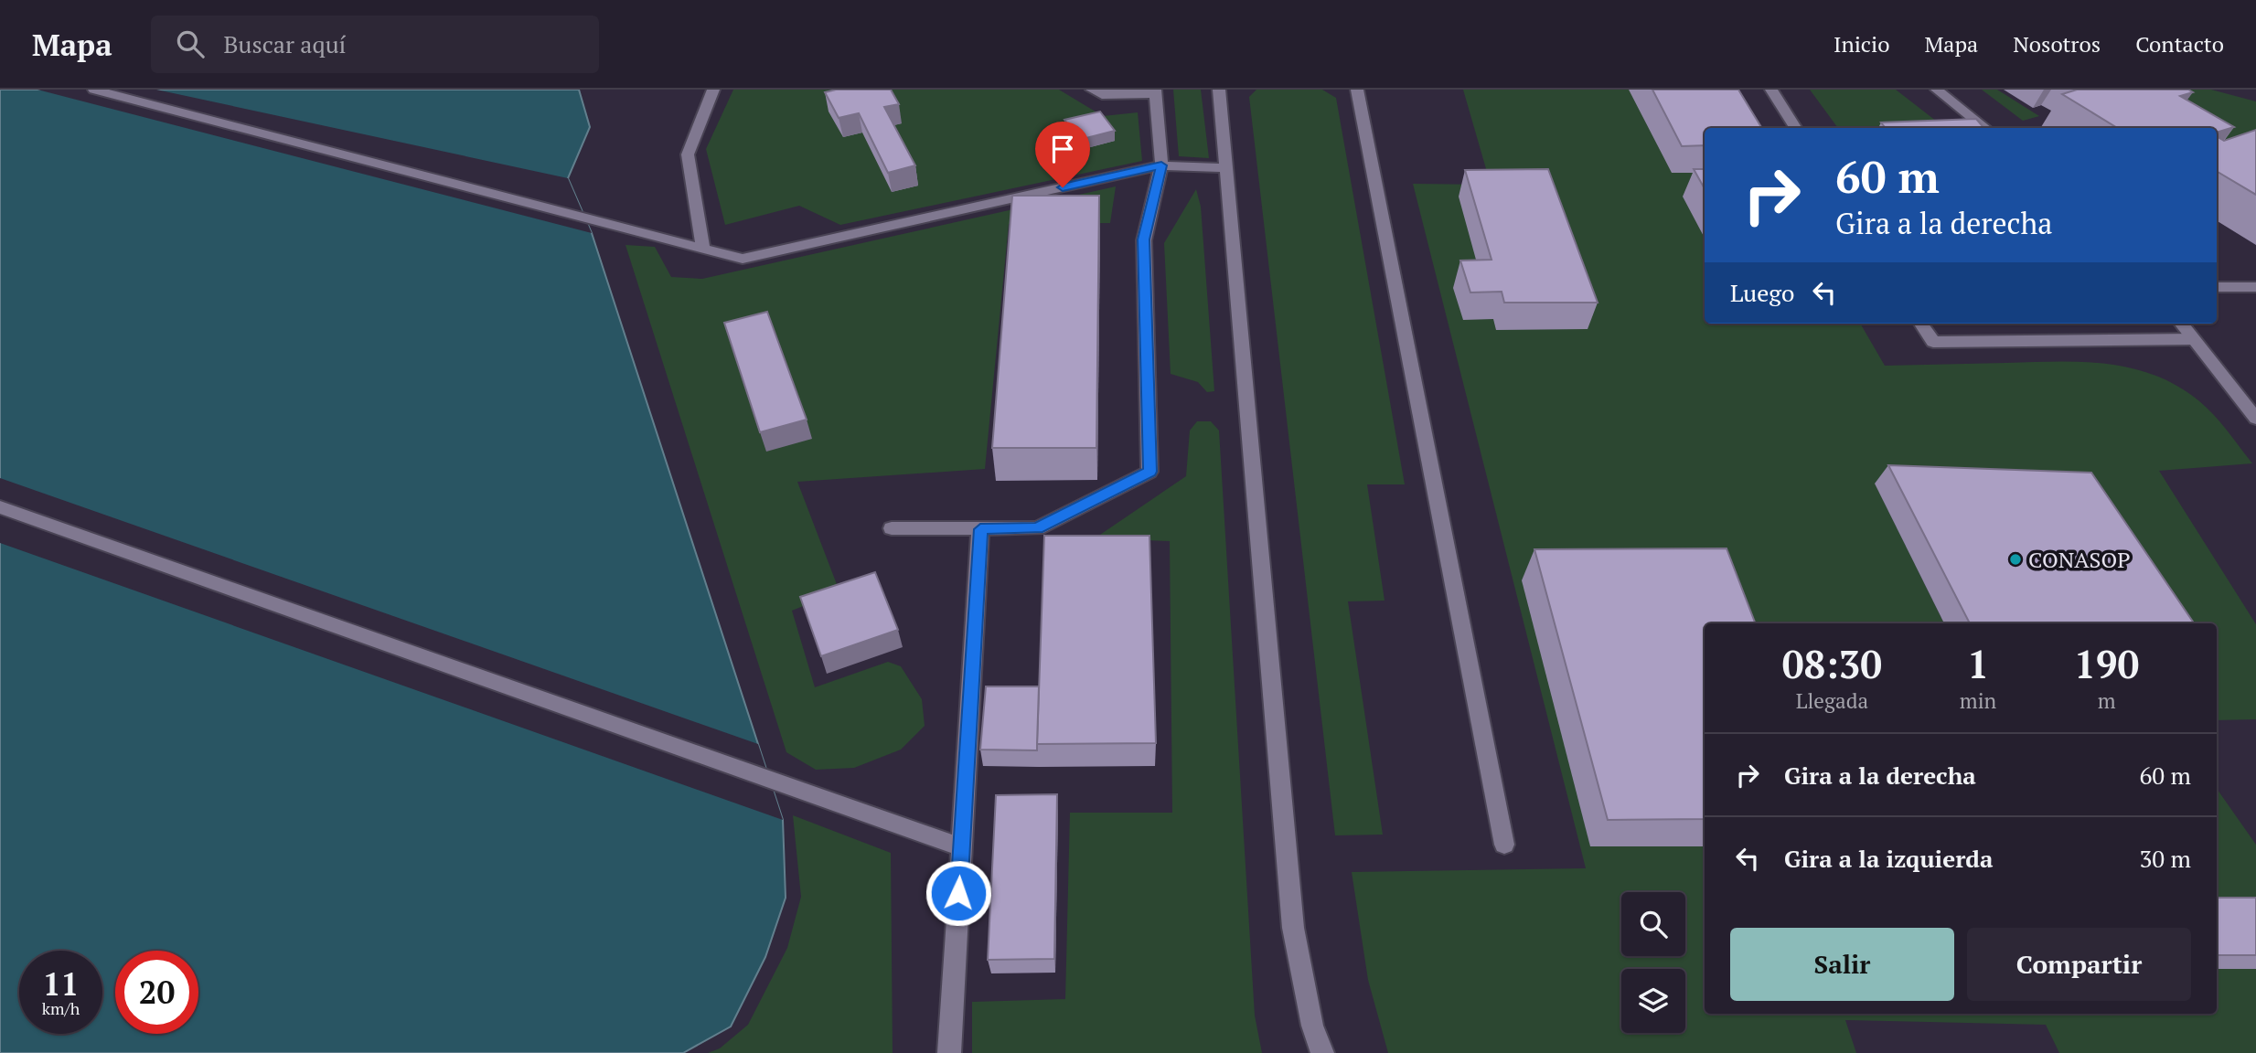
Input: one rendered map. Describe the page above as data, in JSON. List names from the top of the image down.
{
  "places": ["CONASOP"],
  "page": {
    "header": "Mapa",
    "search": "Buscar aquí",
    "nav": [
      "Inicio",
      "Mapa",
      "Nosotros",
      "Contacto"
    ],
    "turn": ["60 m", "Gira a la derecha"],
    "then": "Luego",
    "eta": [
      "08:30",
      "Llegada",
      "1",
      "min",
      "190",
      "m"
    ],
    "list": [
      {
        "name": "Gira a la derecha",
        "value": "60 m"
      },
      {
        "name": "Gira a la izquierda",
        "value": "30 m"
      }
    ],
    "buttons": ["Salir", "Compartir"],
    "speed": "11 km/h",
    "limit": "20"
  }
}
